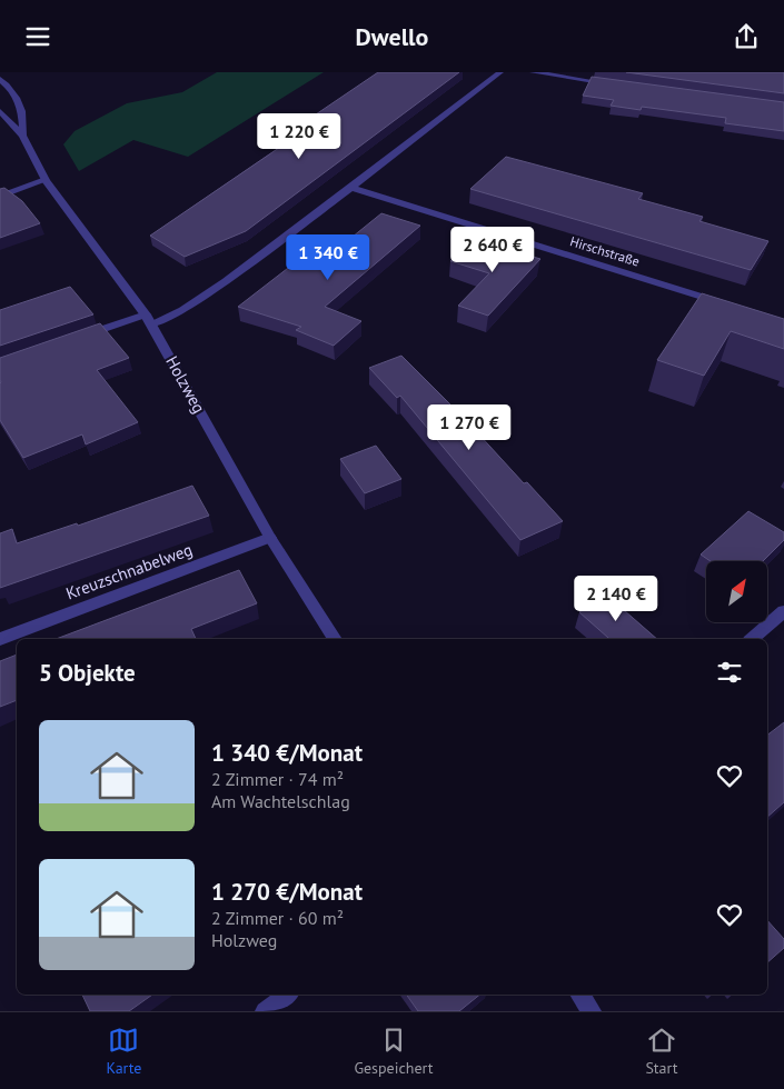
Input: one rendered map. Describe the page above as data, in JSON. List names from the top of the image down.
{
  "streets": {
    "street": ["Hirschstraße", "Holzweg", "Kreuzschnabelweg"]
  },
  "crossings": [
    ["Holzweg", "Kreuzschnabelweg"]
  ],
  "north": "top right",
  "page": {
    "header": "Dwello",
    "price": [
      "1 220 €",
      "2 640 €",
      "1 340 €",
      "1 270 €",
      "2 140 €"
    ],
    "heading": "5 Objekte",
    "list": [
      {
        "name": "1 340 €/Monat",
        "note": "2 Zimmer · 74 m² · Am Wachtelschlag"
      },
      {
        "name": "1 270 €/Monat",
        "note": "2 Zimmer · 60 m² · Holzweg"
      }
    ],
    "tabs": ["Karte", "Gespeichert", "Start"]
  }
}
